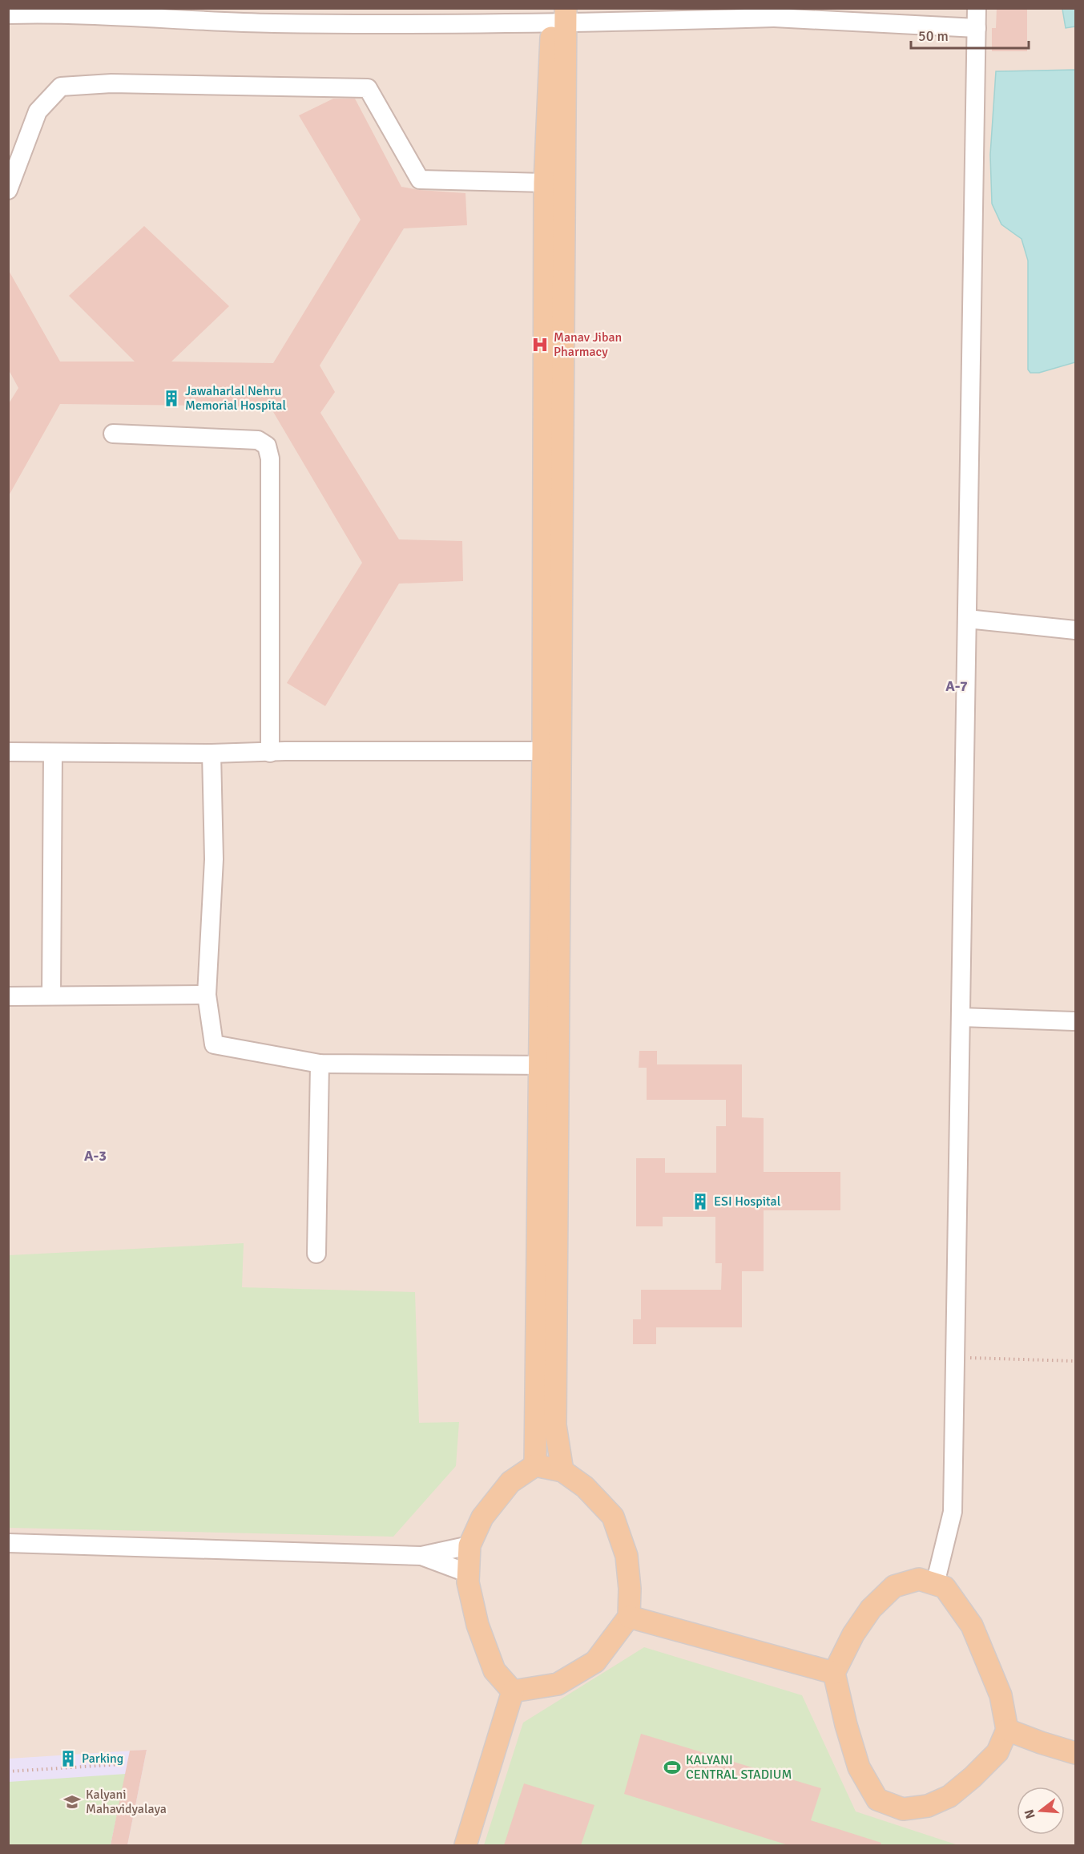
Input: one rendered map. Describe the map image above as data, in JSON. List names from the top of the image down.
{
  "districts": ["A-7", "A-3"],
  "places": {
    "hospital": ["Manav Jiban Pharmacy"],
    "building": ["Jawaharlal Nehru Memorial Hospital", "ESI Hospital", "Parking"],
    "sports": ["KALYANI CENTRAL STADIUM"],
    "school or university": ["Kalyani Mahavidyalaya"]
  },
  "scale_bar": "50 m",
  "north": "left"
}
